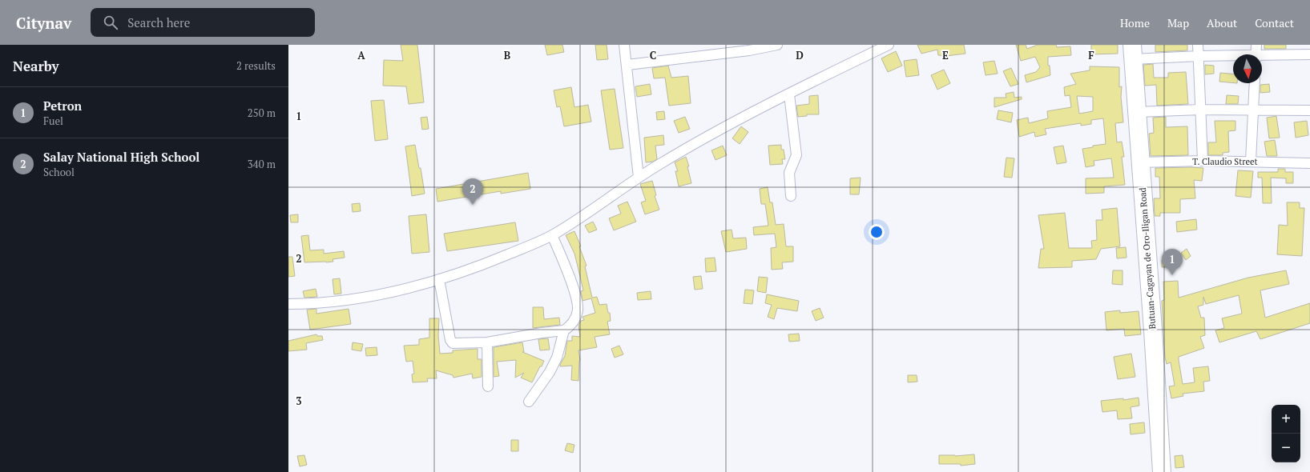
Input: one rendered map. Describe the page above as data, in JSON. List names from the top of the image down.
{
  "streets": {
    "highway": ["Butuan-Cagayan de Oro-Iligan Road"],
    "street": ["T. Claudio Street"]
  },
  "crossings": [
    ["T. Claudio Street", "Butuan-Cagayan de Oro-Iligan Road"]
  ],
  "north": "bottom",
  "page": {
    "header": "Citynav",
    "search": "Search here",
    "nav": [
      "Home",
      "Map",
      "About",
      "Contact"
    ],
    "heading": ["Nearby", "2 results"],
    "list": [
      {
        "mark": "1",
        "name": "Petron",
        "note": "Fuel",
        "value": "250 m"
      },
      {
        "mark": "2",
        "name": "Salay National High School",
        "note": "School",
        "value": "340 m"
      }
    ],
    "pins": ["2", "1"],
    "map_buttons": ["+", "−"]
  },
  "grid": {
    "columns": [
      "A",
      "B",
      "C",
      "D",
      "E",
      "F"
    ],
    "rows": ["1", "2", "3"]
  }
}
